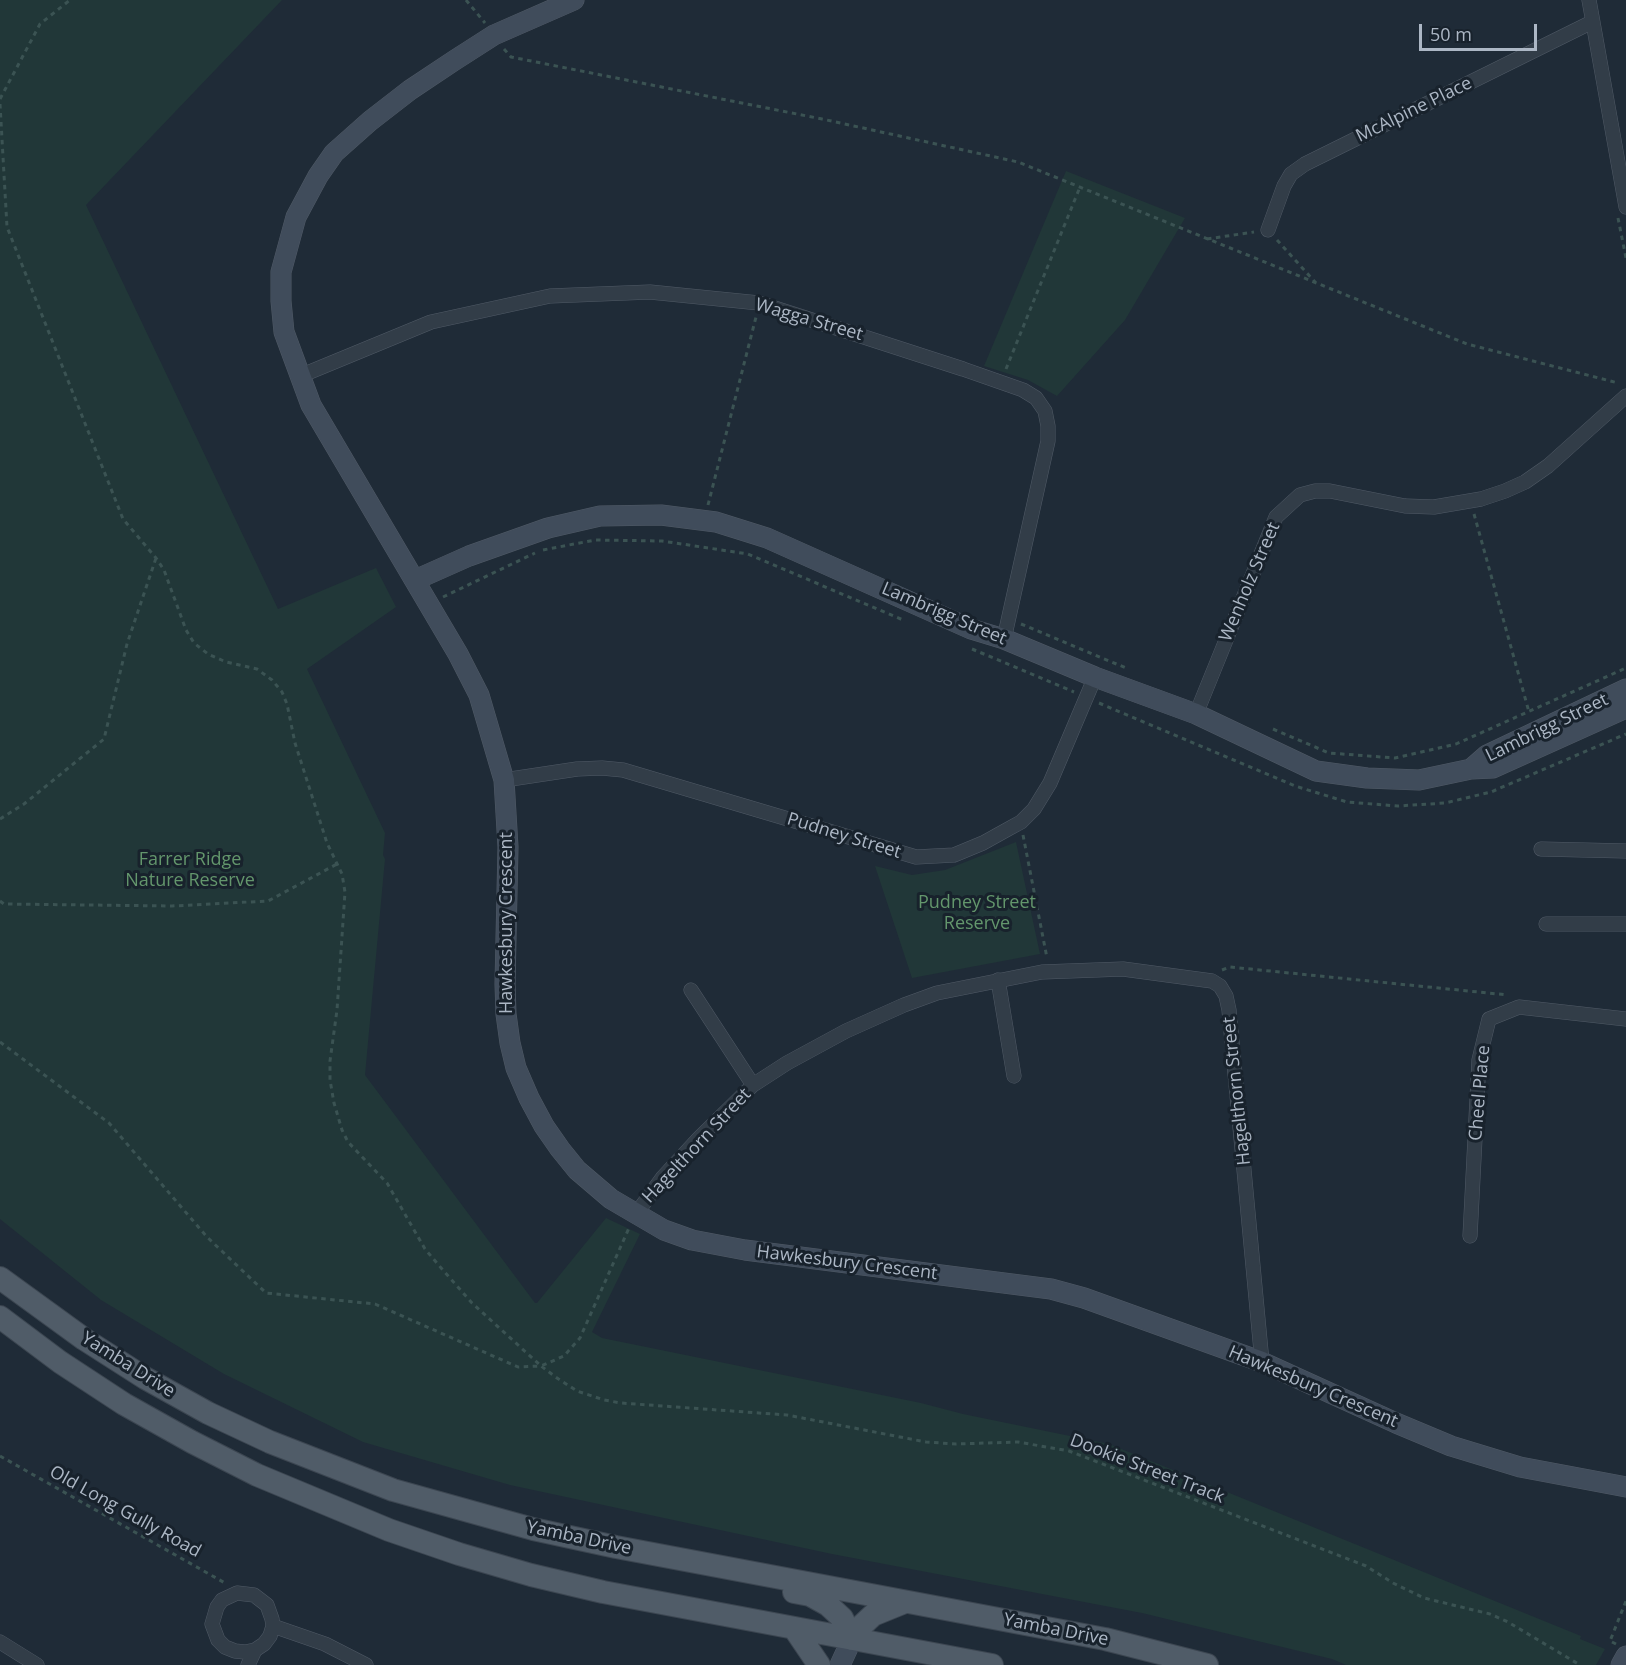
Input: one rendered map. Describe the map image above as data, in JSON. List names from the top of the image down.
{
  "streets": {
    "main road": ["Yamba Drive"],
    "street": [
      "McAlpine Place",
      "Wagga Street",
      "Wenholz Street",
      "Lambrigg Street",
      "Pudney Street",
      "Hawkesbury Crescent",
      "Hagelthorn Street",
      "Cheel Place"
    ],
    "path": ["Dookie Street Track", "Old Long Gully Road"]
  },
  "crossings": [
    ["Wagga Street", "Lambrigg Street"],
    ["Wagga Street", "Hawkesbury Crescent"],
    ["Wenholz Street", "Lambrigg Street"],
    ["Lambrigg Street", "Pudney Street"],
    ["Lambrigg Street", "Hawkesbury Crescent"],
    ["Pudney Street", "Hawkesbury Crescent"],
    ["Hawkesbury Crescent", "Hagelthorn Street"]
  ],
  "parks": ["Farrer Ridge Nature Reserve", "Pudney Street Reserve"],
  "scale_bar": "50 m"
}
